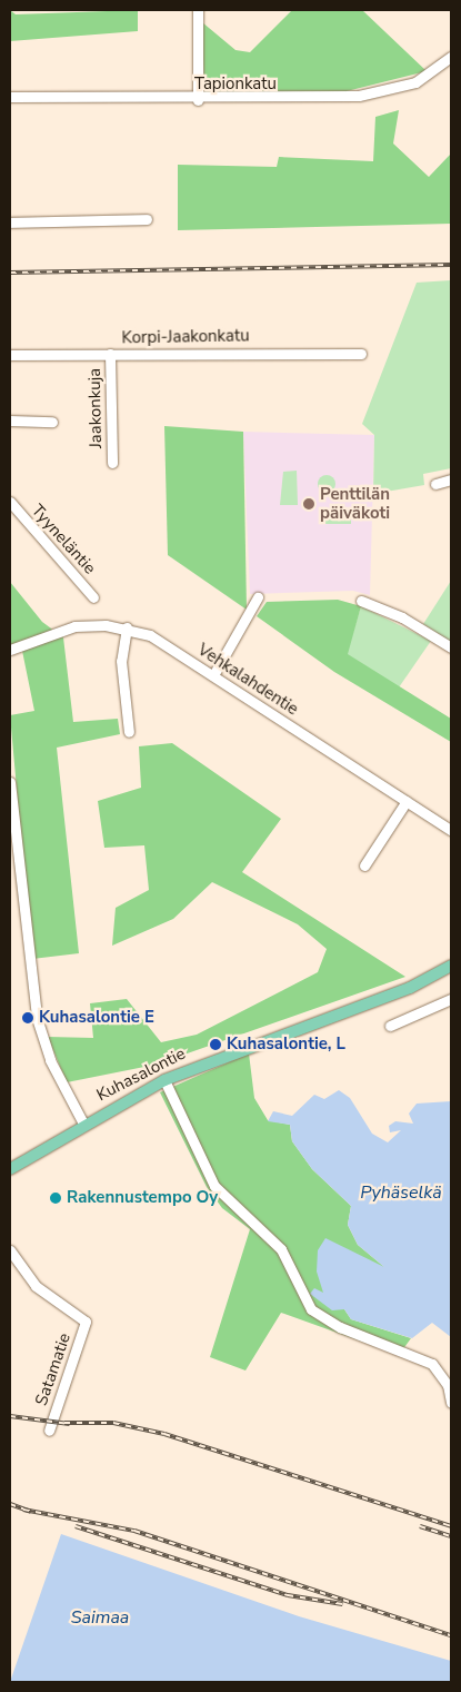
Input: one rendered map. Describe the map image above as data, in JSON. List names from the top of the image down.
{
  "streets": {
    "main road": ["Kuhasalontie"],
    "street": [
      "Tapionkatu",
      "Korpi-Jaakonkatu",
      "Jaakonkuja",
      "Tyyneläntie",
      "Vehkalahdentie",
      "Satamatie"
    ]
  },
  "crossings": [
    ["Korpi-Jaakonkatu", "Jaakonkuja"]
  ],
  "water": ["Pyhäselkä", "Saimaa"],
  "places": [
    "Penttilän päiväkoti",
    "Kuhasalontie E",
    "Kuhasalontie, L",
    "Rakennustempo Oy"
  ]
}
